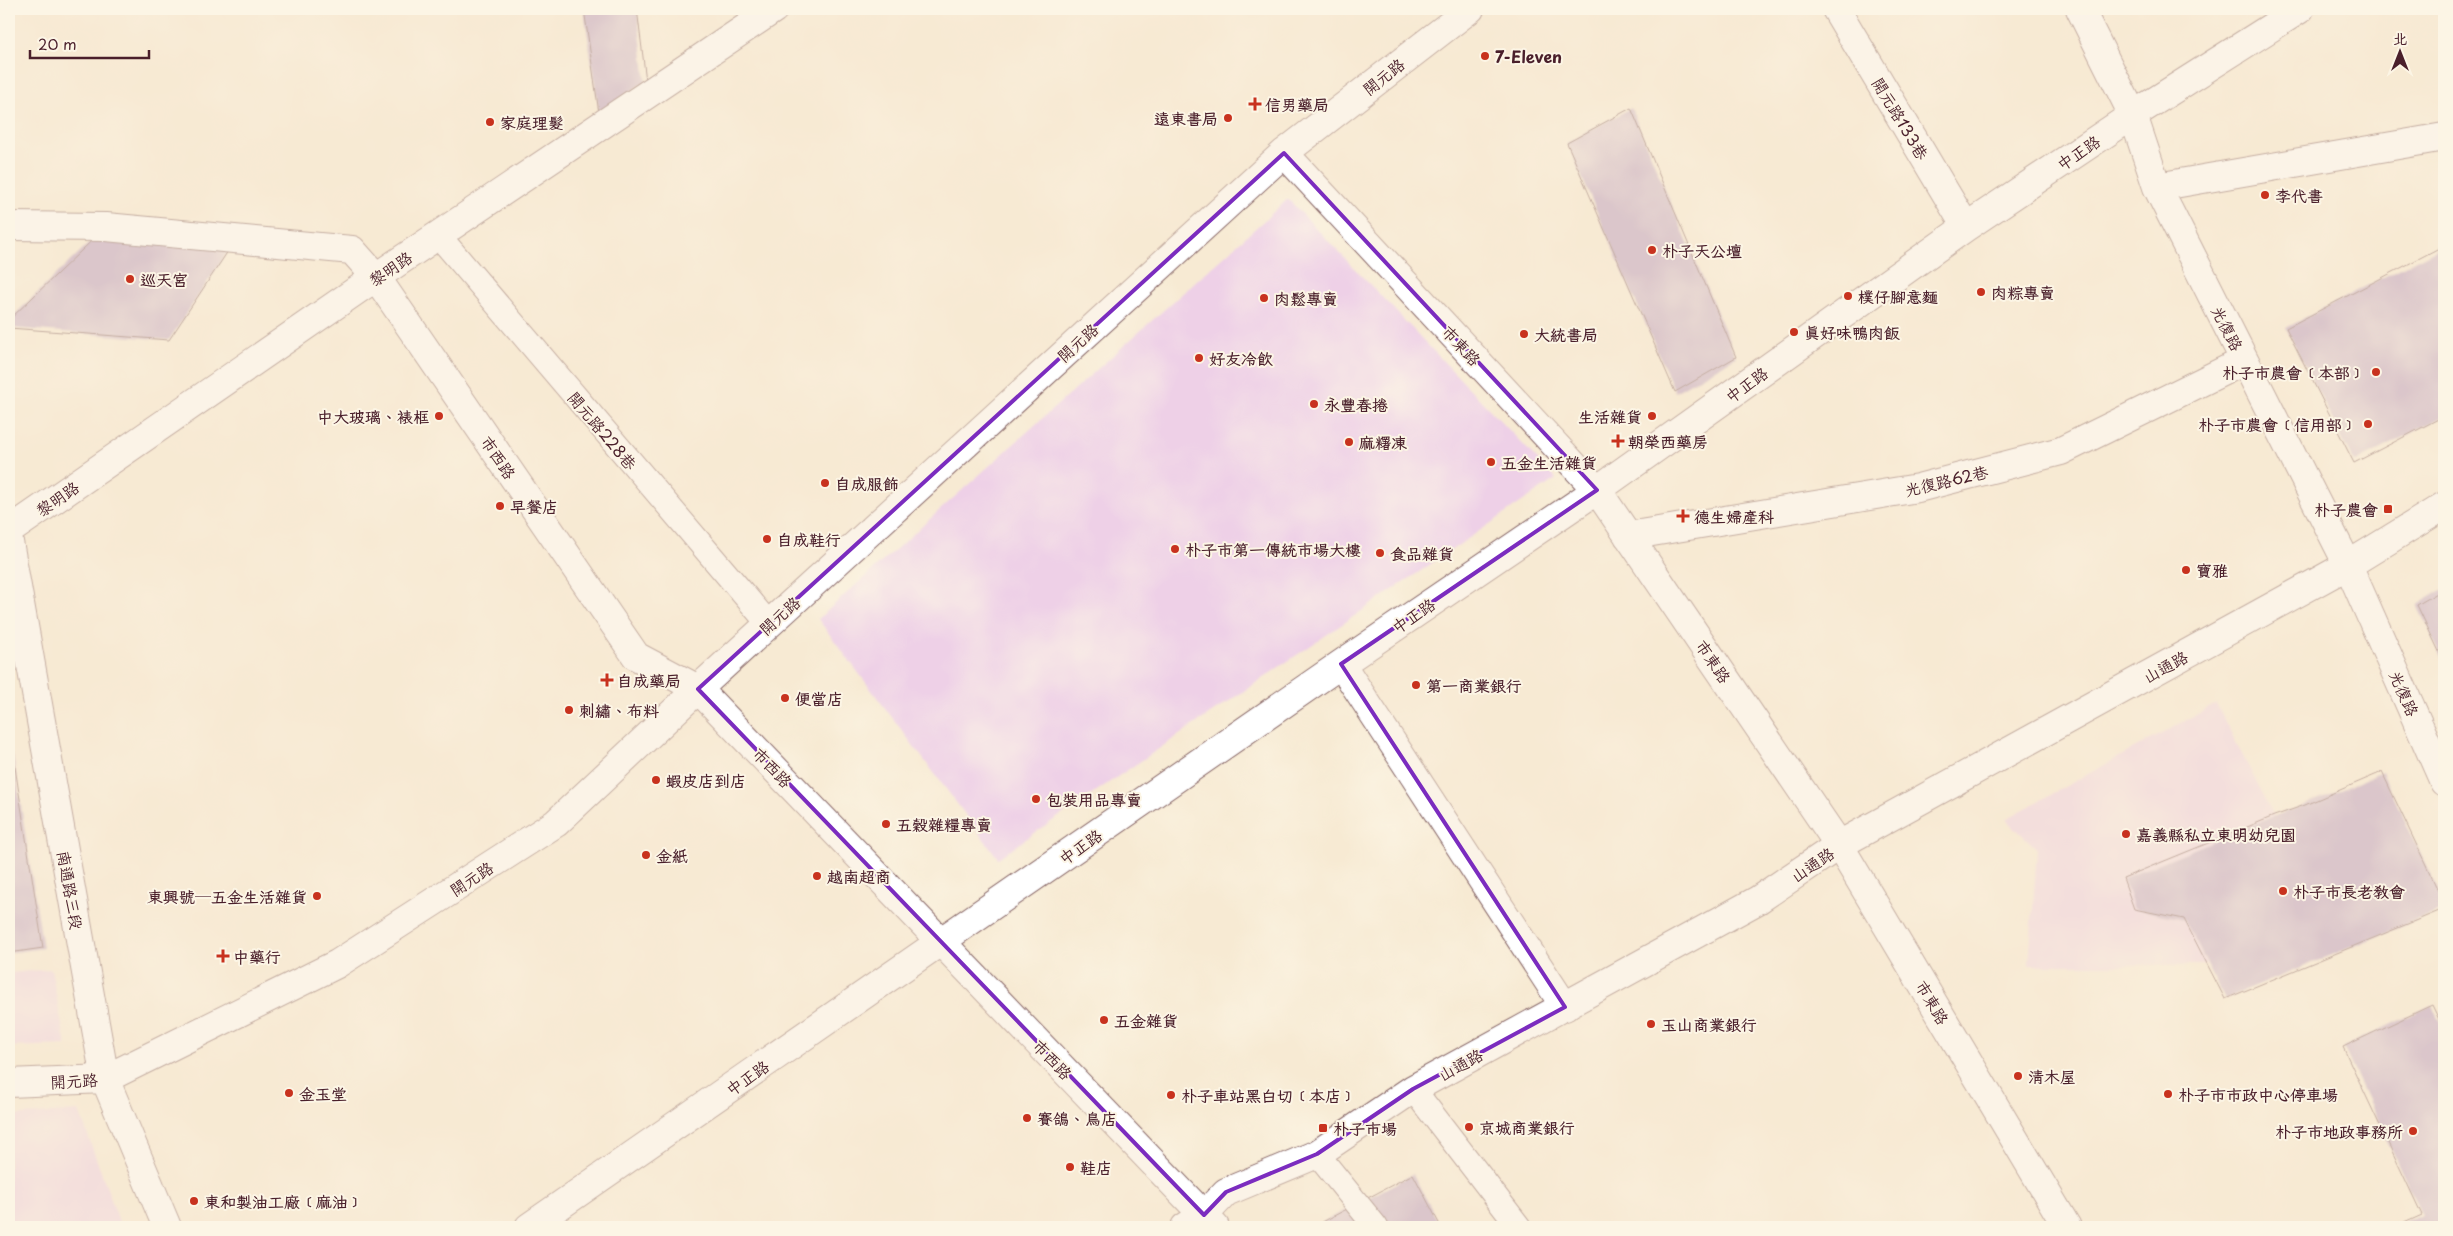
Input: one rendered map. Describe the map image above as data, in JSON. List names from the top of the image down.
{
  "streets": {
    "street": [
      "開元路",
      "開元路133巷",
      "中正路",
      "黎明路",
      "光復路",
      "市東路",
      "市西路",
      "光復路62巷",
      "山通路",
      "南通路三段"
    ],
    "lane": ["開元路228巷"]
  },
  "crossings": [
    ["開元路", "市東路"],
    ["開元路", "開元路228巷"],
    ["開元路", "市西路"],
    ["開元路", "南通路三段"],
    ["開元路133巷", "中正路"],
    ["中正路", "光復路"],
    ["中正路", "市東路"],
    ["中正路", "市西路"],
    ["黎明路", "開元路228巷"],
    ["黎明路", "市西路"],
    ["光復路", "光復路62巷"],
    ["光復路", "山通路"],
    ["市東路", "光復路62巷"],
    ["市東路", "山通路"],
    ["市西路", "山通路"]
  ],
  "places": {
    "other": [
      "7-Eleven",
      "遠東書局",
      "家庭理髮",
      "李代書",
      "朴子天公壇",
      "巡天宮",
      "肉粽專賣",
      "樸仔腳意麵",
      "肉鬆專賣",
      "真好味鴨肉飯",
      "大統書局",
      "好友冷飲",
      "朴子市農會﹝本部﹞",
      "永豐春捲",
      "中大玻璃、裱框",
      "生活雜貨",
      "朴子市農會﹝信用部﹞",
      "麻糬凍",
      "五金生活雜貨",
      "自成服飾",
      "早餐店",
      "自成鞋行",
      "朴子市第一傳統市場大樓",
      "食品雜貨",
      "寶雅",
      "第一商業銀行",
      "便當店",
      "刺繡、布料",
      "蝦皮店到店",
      "包裝用品專賣",
      "五穀雜糧專賣",
      "嘉義縣私立東明幼兒園",
      "金紙",
      "越南超商",
      "朴子市長老教會",
      "東興號─五金生活雜貨",
      "五金雜貨",
      "玉山商業銀行",
      "清木屋",
      "金玉堂",
      "朴子市市政中心停車場",
      "朴子車站黑白切﹝本店﹞",
      "賽鴿、鳥店",
      "京城商業銀行",
      "朴子市地政事務所",
      "鞋店",
      "東和製油工廠﹝麻油﹞"
    ],
    "health": [
      "信男藥局",
      "朝榮西藥房",
      "德生婦產科",
      "自成藥局",
      "中藥行"
    ],
    "transit": ["朴子農會", "朴子市場"]
  },
  "scale_bar": "20 m",
  "north": "top"
}
